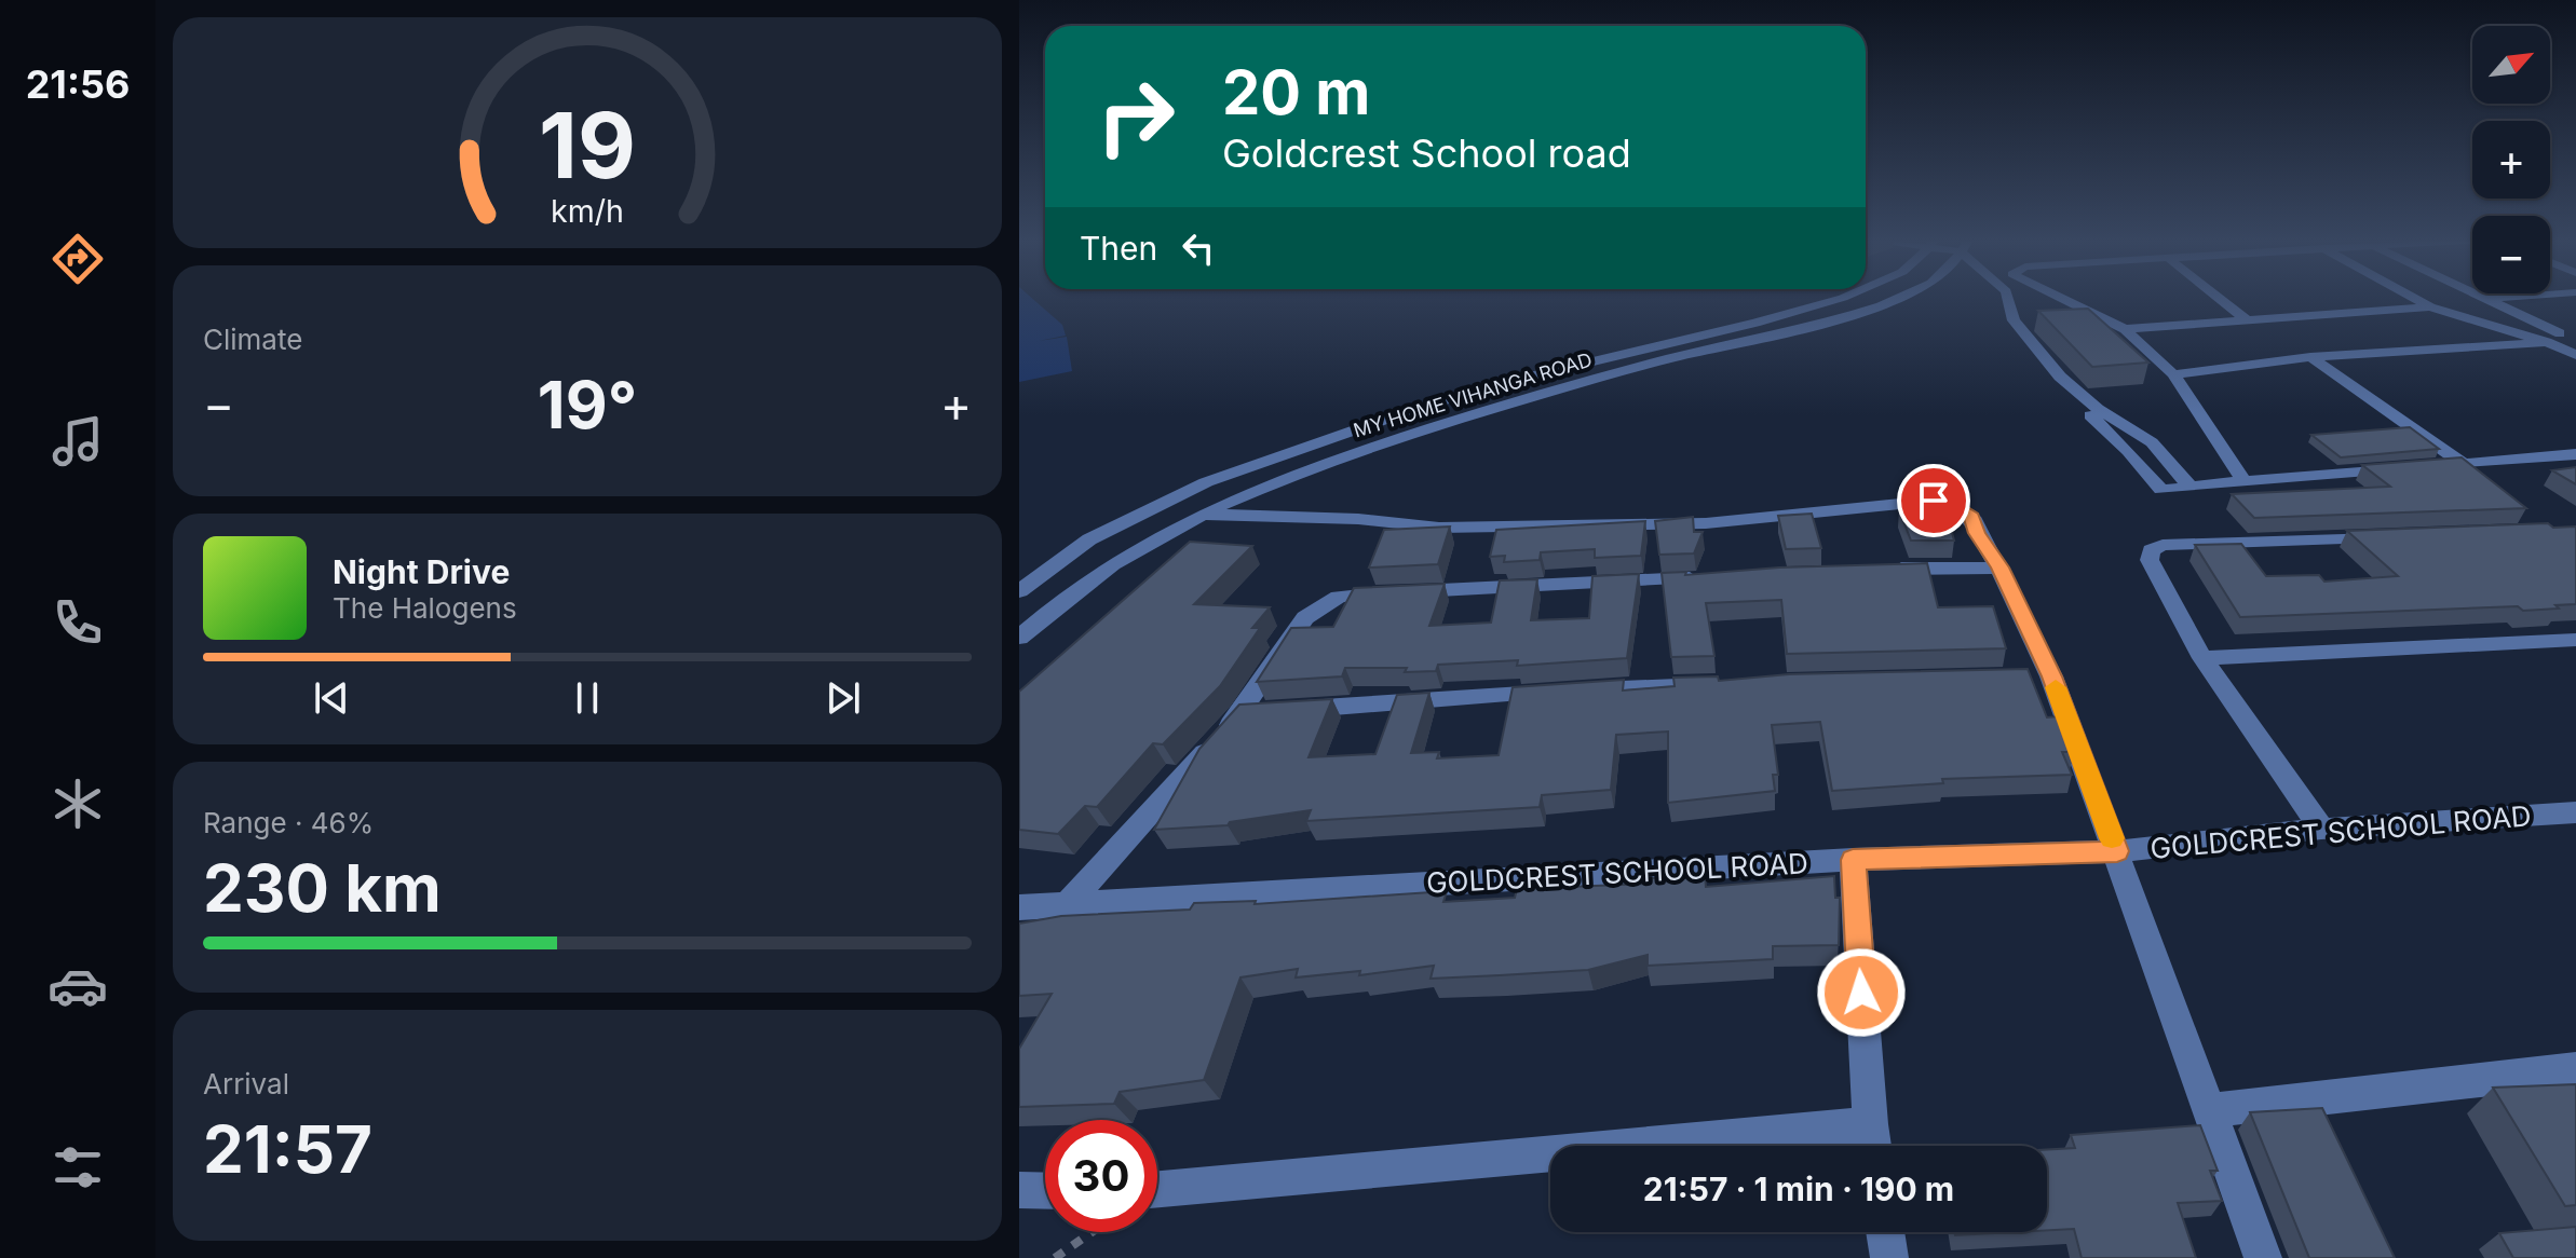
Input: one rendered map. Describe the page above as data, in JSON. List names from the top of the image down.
{
  "streets": {
    "street": ["MY HOME VIHANGA ROAD", "GOLDCREST SCHOOL ROAD"]
  },
  "north": "top right",
  "page": {
    "tabs": "21:56",
    "map_buttons": ["+", "−"],
    "turn": ["20 m", "Goldcrest School road"],
    "then": "Then",
    "tile": [
      "Climate",
      ["Range · 46%", "230 km"],
      ["Arrival", "21:57"]
    ],
    "heat": ["−", "19°", "+"],
    "song": ["Night Drive", "The Halogens"],
    "limit": "30",
    "trip": "21:57 · 1 min · 190 m",
    "gauge": ["19", "km/h"]
  }
}
